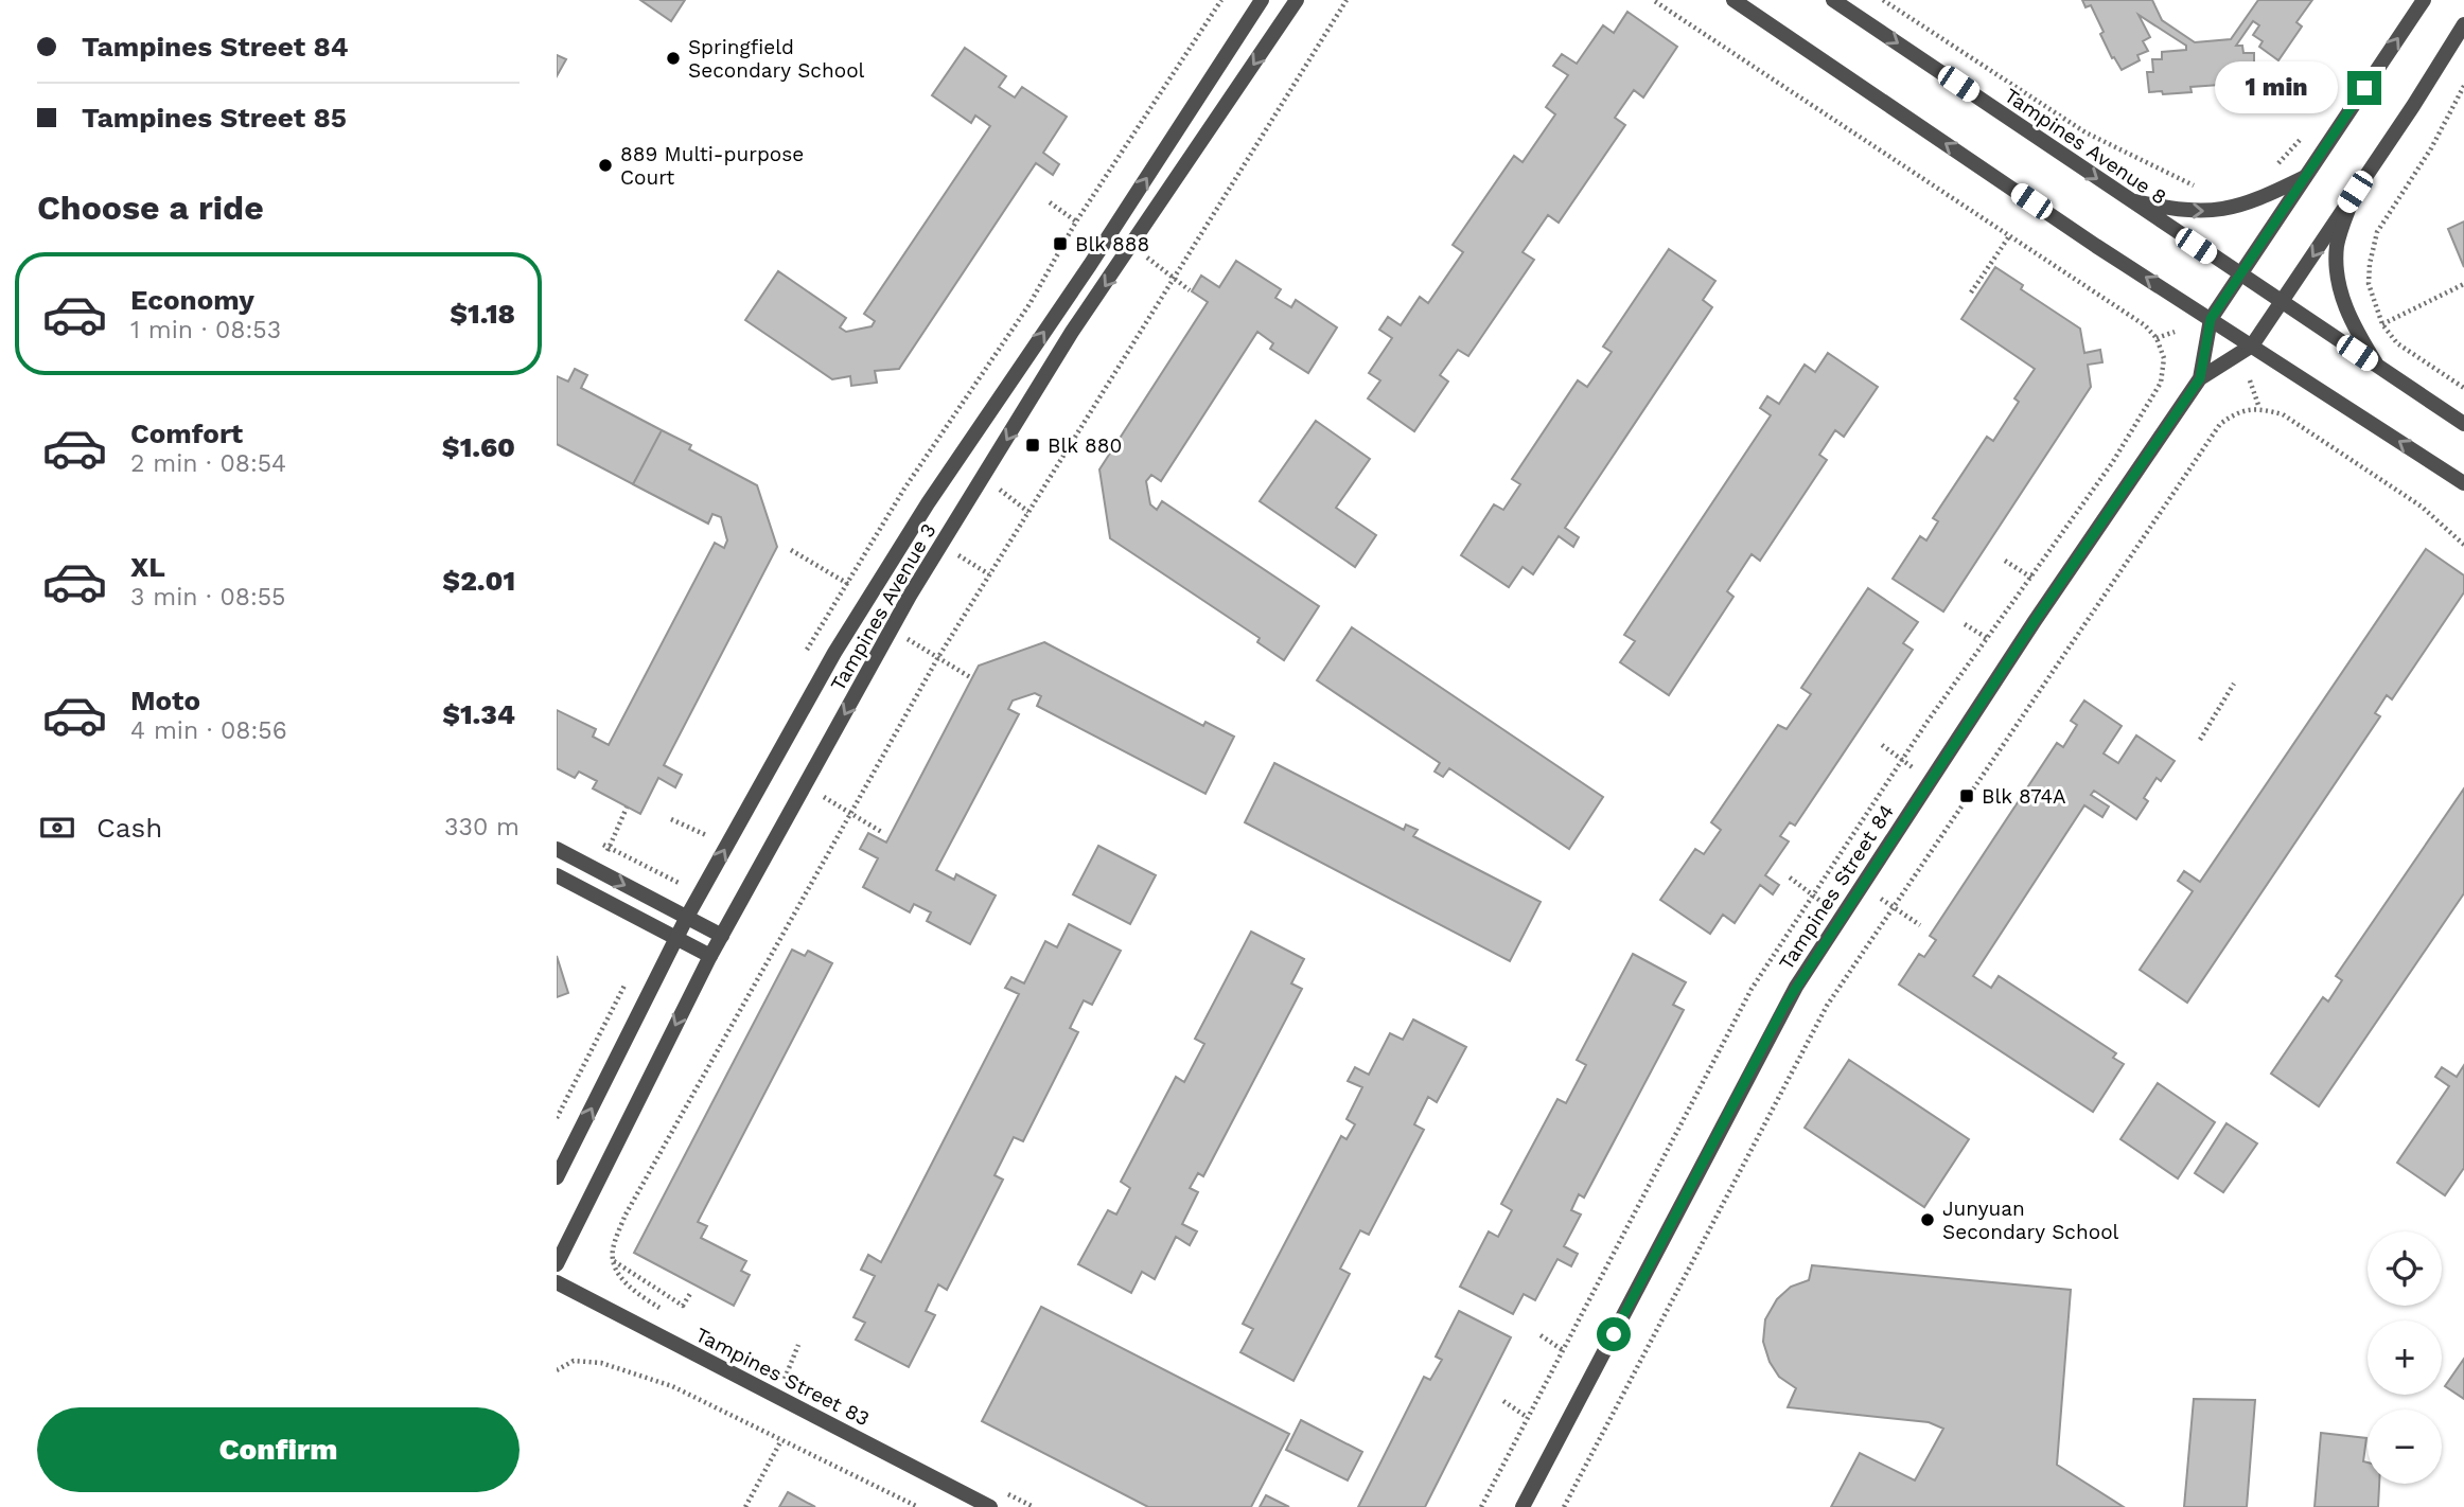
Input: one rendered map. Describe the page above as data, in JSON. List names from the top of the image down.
{
  "streets": {
    "street": [
      "Tampines Avenue 8",
      "Tampines Avenue 3",
      "Tampines Street 84",
      "Tampines Street 83"
    ]
  },
  "crossings": [
    ["Tampines Avenue 8", "Tampines Street 84"]
  ],
  "places": {
    "other": ["Springfield Secondary School", "889 Multi-purpose Court", "Junyuan Secondary School"],
    "transit": ["Blk 888", "Blk 880", "Blk 874A"]
  },
  "page": {
    "banner": ["Tampines Street 84", "Tampines Street 85"],
    "bubble": "1 min",
    "heading": "Choose a ride",
    "list": [
      {
        "name": "Economy",
        "note": "1 min · 08:53",
        "value": "$1.18"
      },
      {
        "name": "Comfort",
        "note": "2 min · 08:54",
        "value": "$1.60"
      },
      {
        "name": "XL",
        "note": "3 min · 08:55",
        "value": "$2.01"
      },
      {
        "name": "Moto",
        "note": "4 min · 08:56",
        "value": "$1.34"
      }
    ],
    "pay": ["Cash", "330 m"],
    "map_buttons": ["+", "−"],
    "buttons": "Confirm"
  }
}
